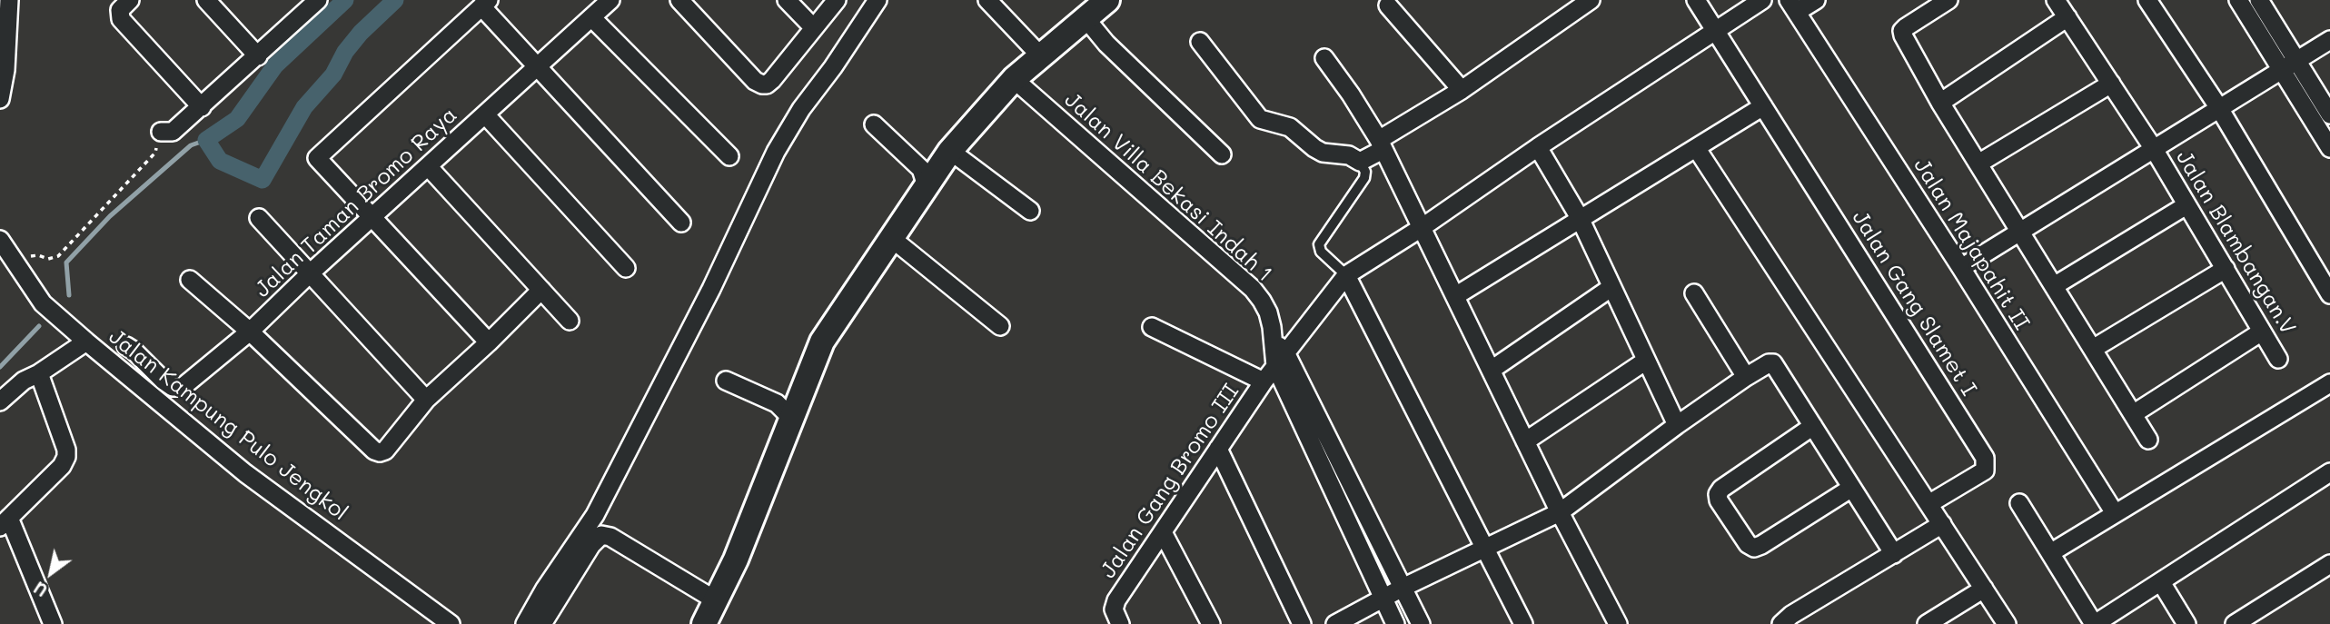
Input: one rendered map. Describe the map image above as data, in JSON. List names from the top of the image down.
{
  "streets": {
    "street": [
      "Jalan Villa Bekasi Indah 1",
      "Jalan Taman Bromo Raya",
      "Jalan Blambangan.V",
      "Jalan Majapahit II",
      "Jalan Gang Slamet I",
      "Jalan Kampung Pulo Jengkol",
      "Jalan Gang Bromo III"
    ]
  },
  "crossings": [
    ["Jalan Villa Bekasi Indah 1", "Jalan Gang Bromo III"],
    ["Jalan Gang Slamet I", "Jalan Gang Bromo III"]
  ],
  "north": "bottom left"
}
